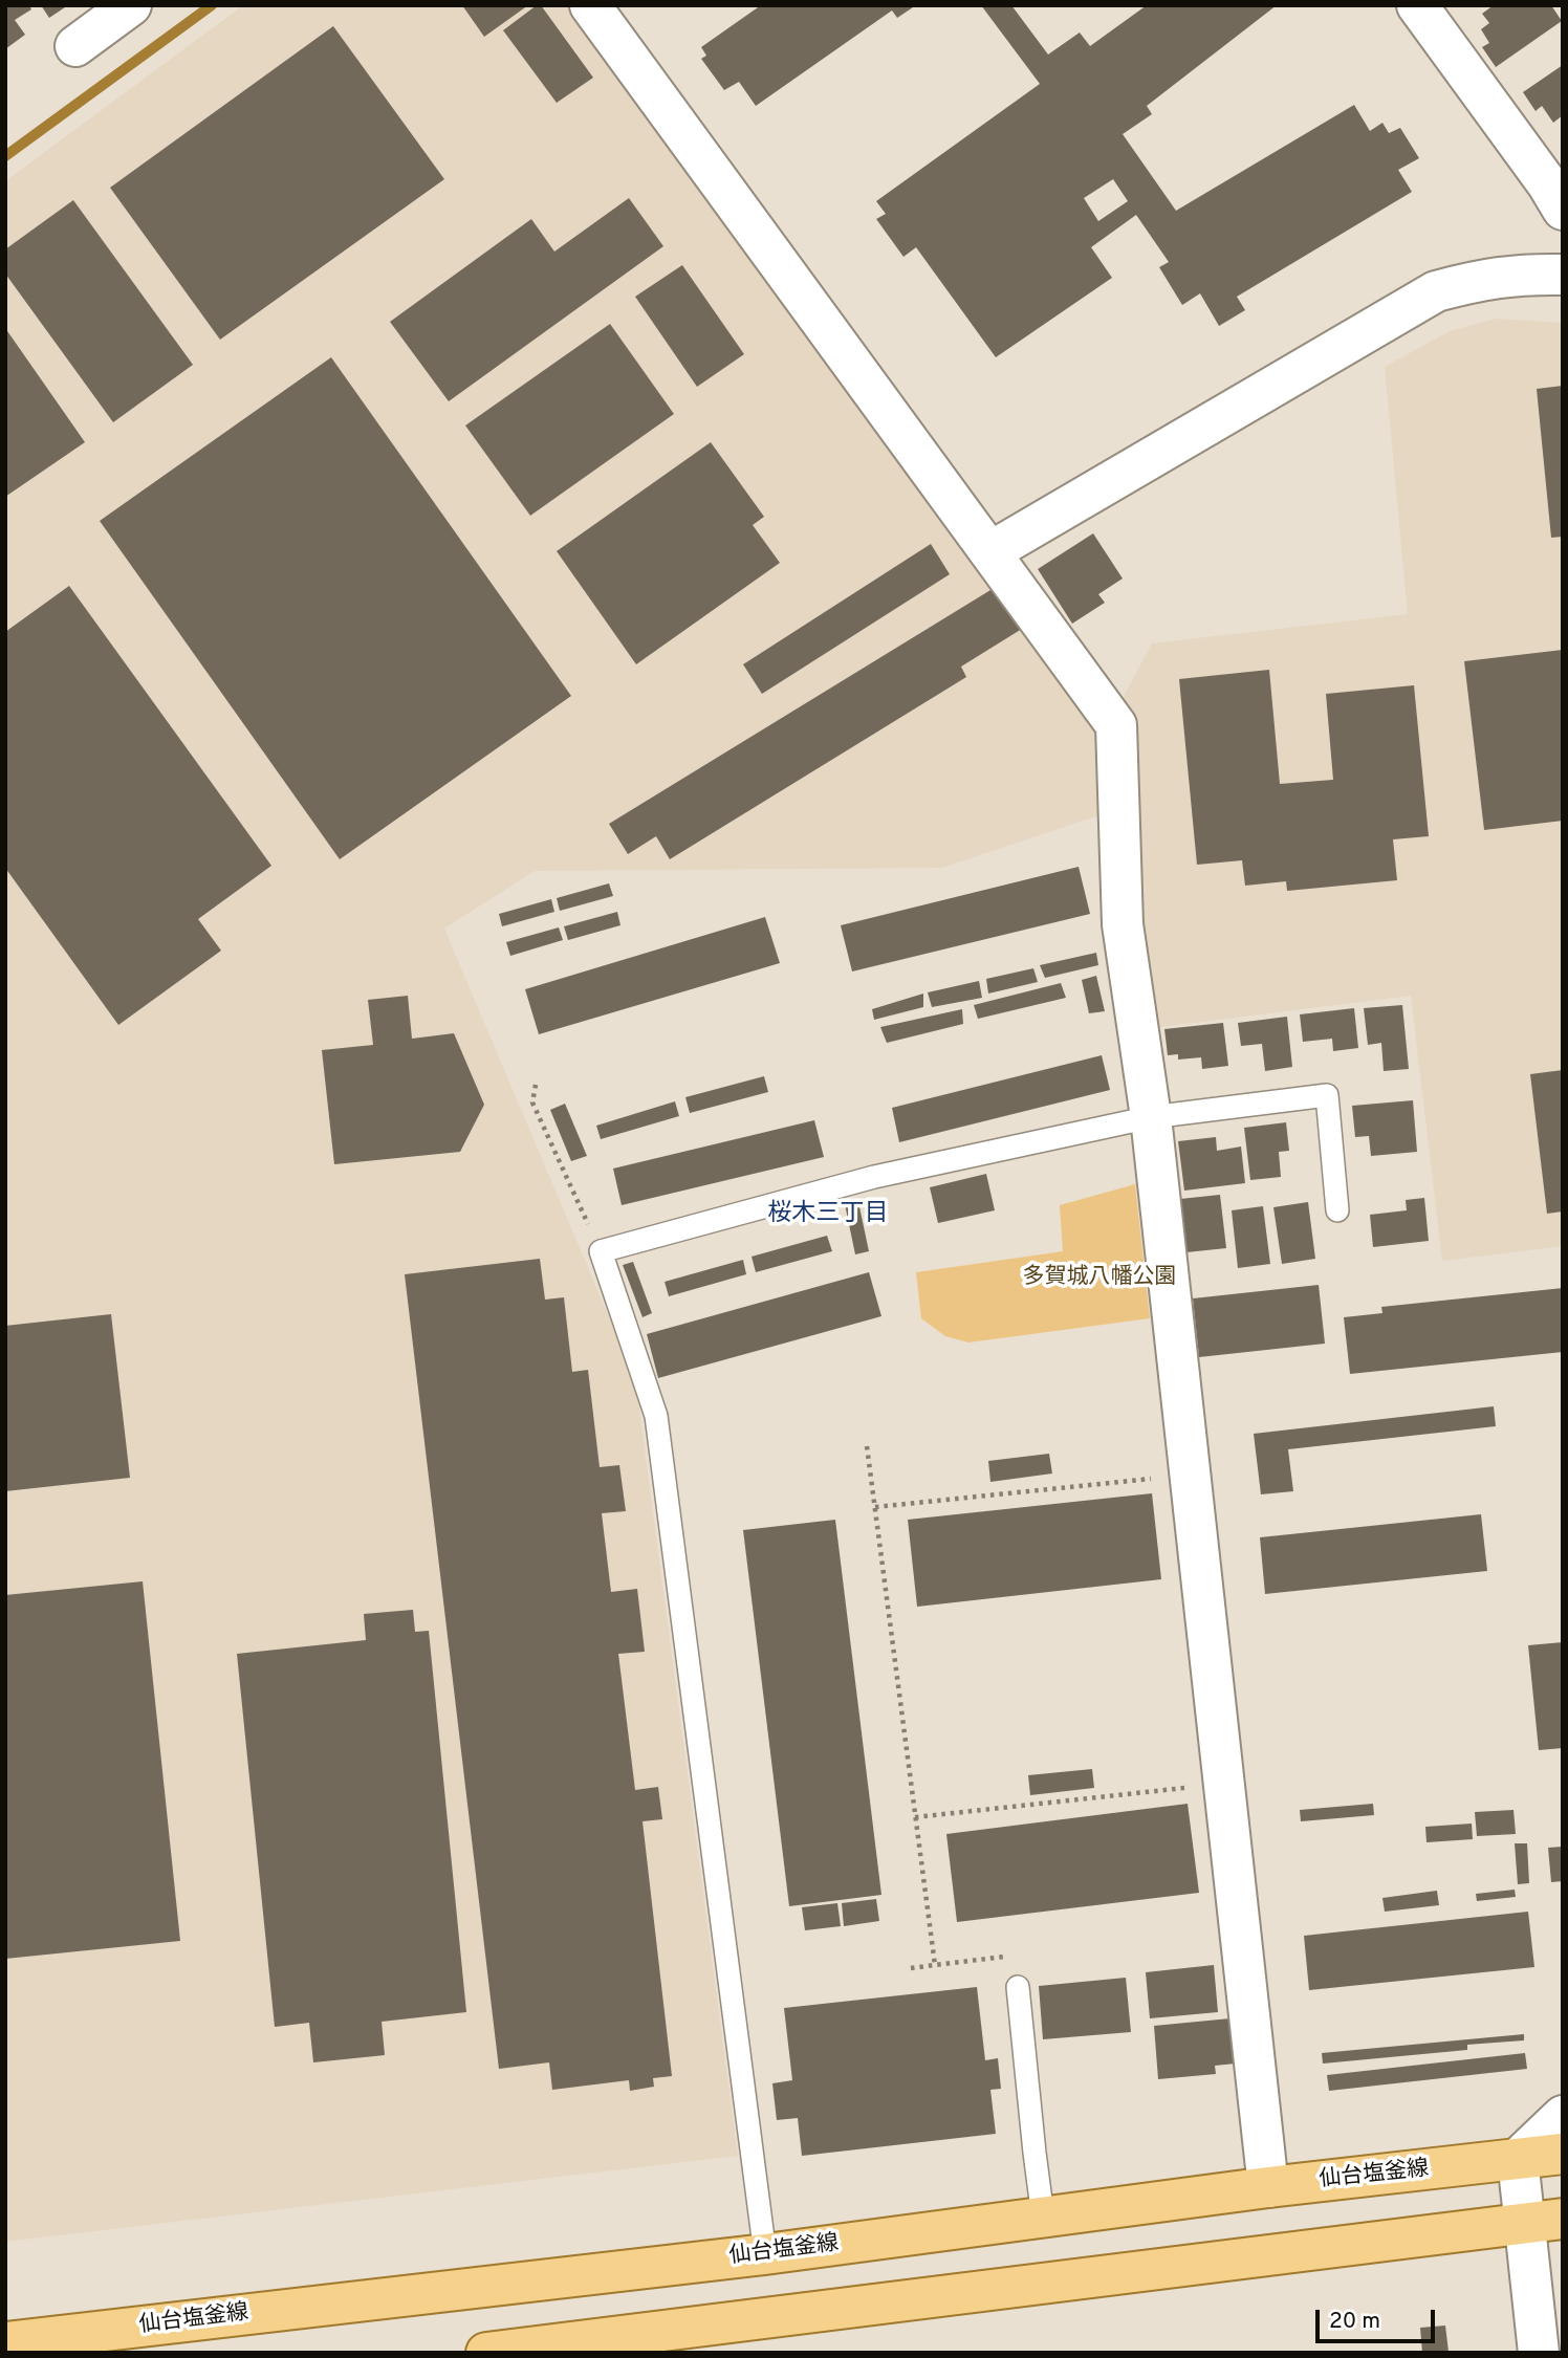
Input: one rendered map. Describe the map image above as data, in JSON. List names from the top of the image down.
{
  "streets": {
    "main road": ["仙台塩釜線"]
  },
  "districts": ["桜木三丁目"],
  "parks": ["多賀城八幡公園"],
  "scale_bar": "20 m"
}
